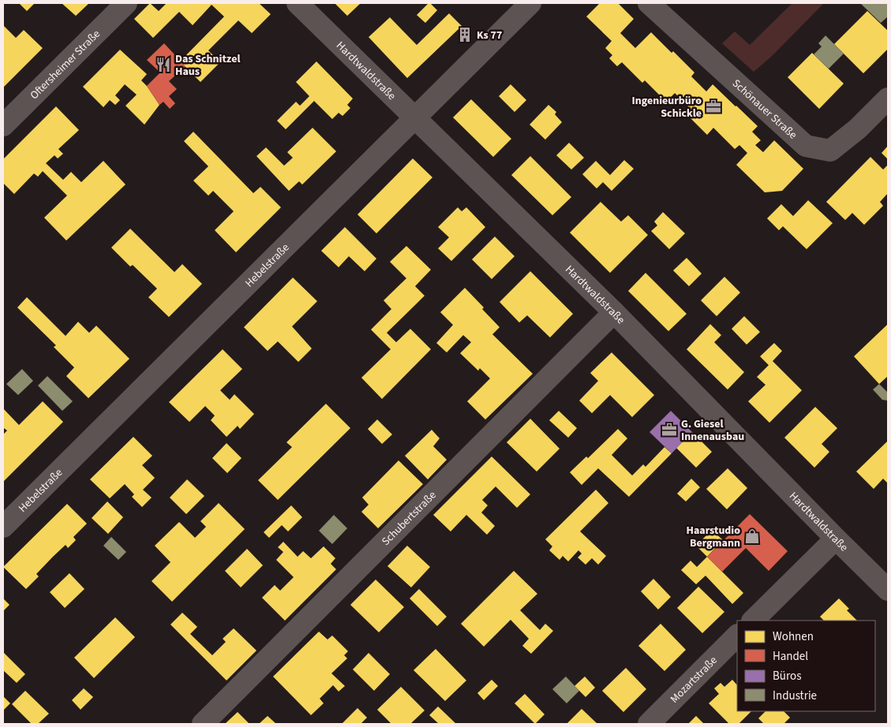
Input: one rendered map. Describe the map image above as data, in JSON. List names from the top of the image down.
{
  "streets": {
    "street": [
      "Oftersheimer Straße",
      "Hardtwaldstraße",
      "Schönauer Straße",
      "Hebelstraße",
      "Schubertstraße",
      "Mozartstraße"
    ]
  },
  "crossings": [
    ["Hardtwaldstraße", "Hebelstraße"],
    ["Hardtwaldstraße", "Schubertstraße"]
  ],
  "places": {
    "building": ["Ks 77"],
    "restaurant": ["Das Schnitzel Haus"],
    "office": ["Ingenieurbüro Schickle", "G. Giesel Innenausbau"],
    "shop": ["Haarstudio Bergmann"]
  },
  "legend": [
    "Wohnen",
    "Handel",
    "Büros",
    "Industrie"
  ]
}
